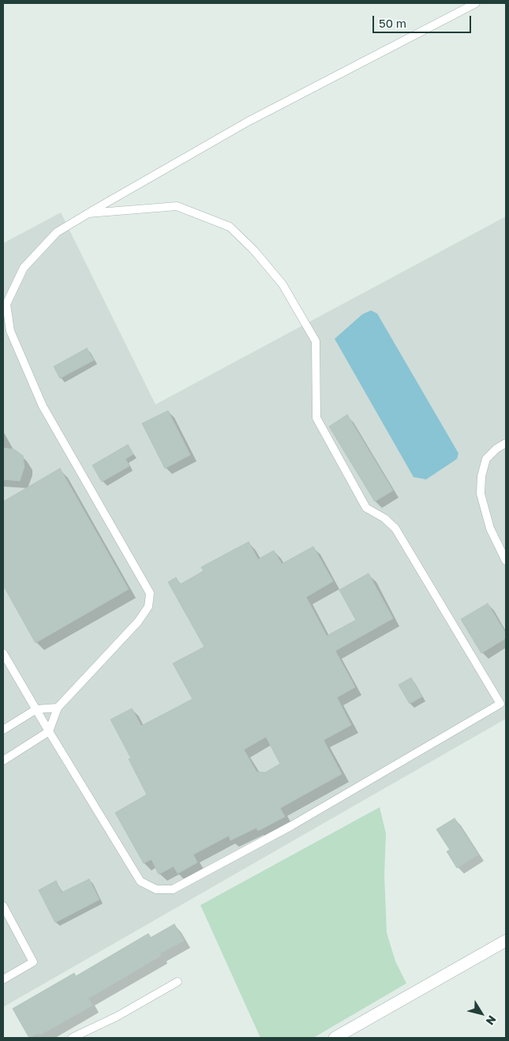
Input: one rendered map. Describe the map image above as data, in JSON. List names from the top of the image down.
{
  "scale_bar": "50 m",
  "north": "bottom right"
}
